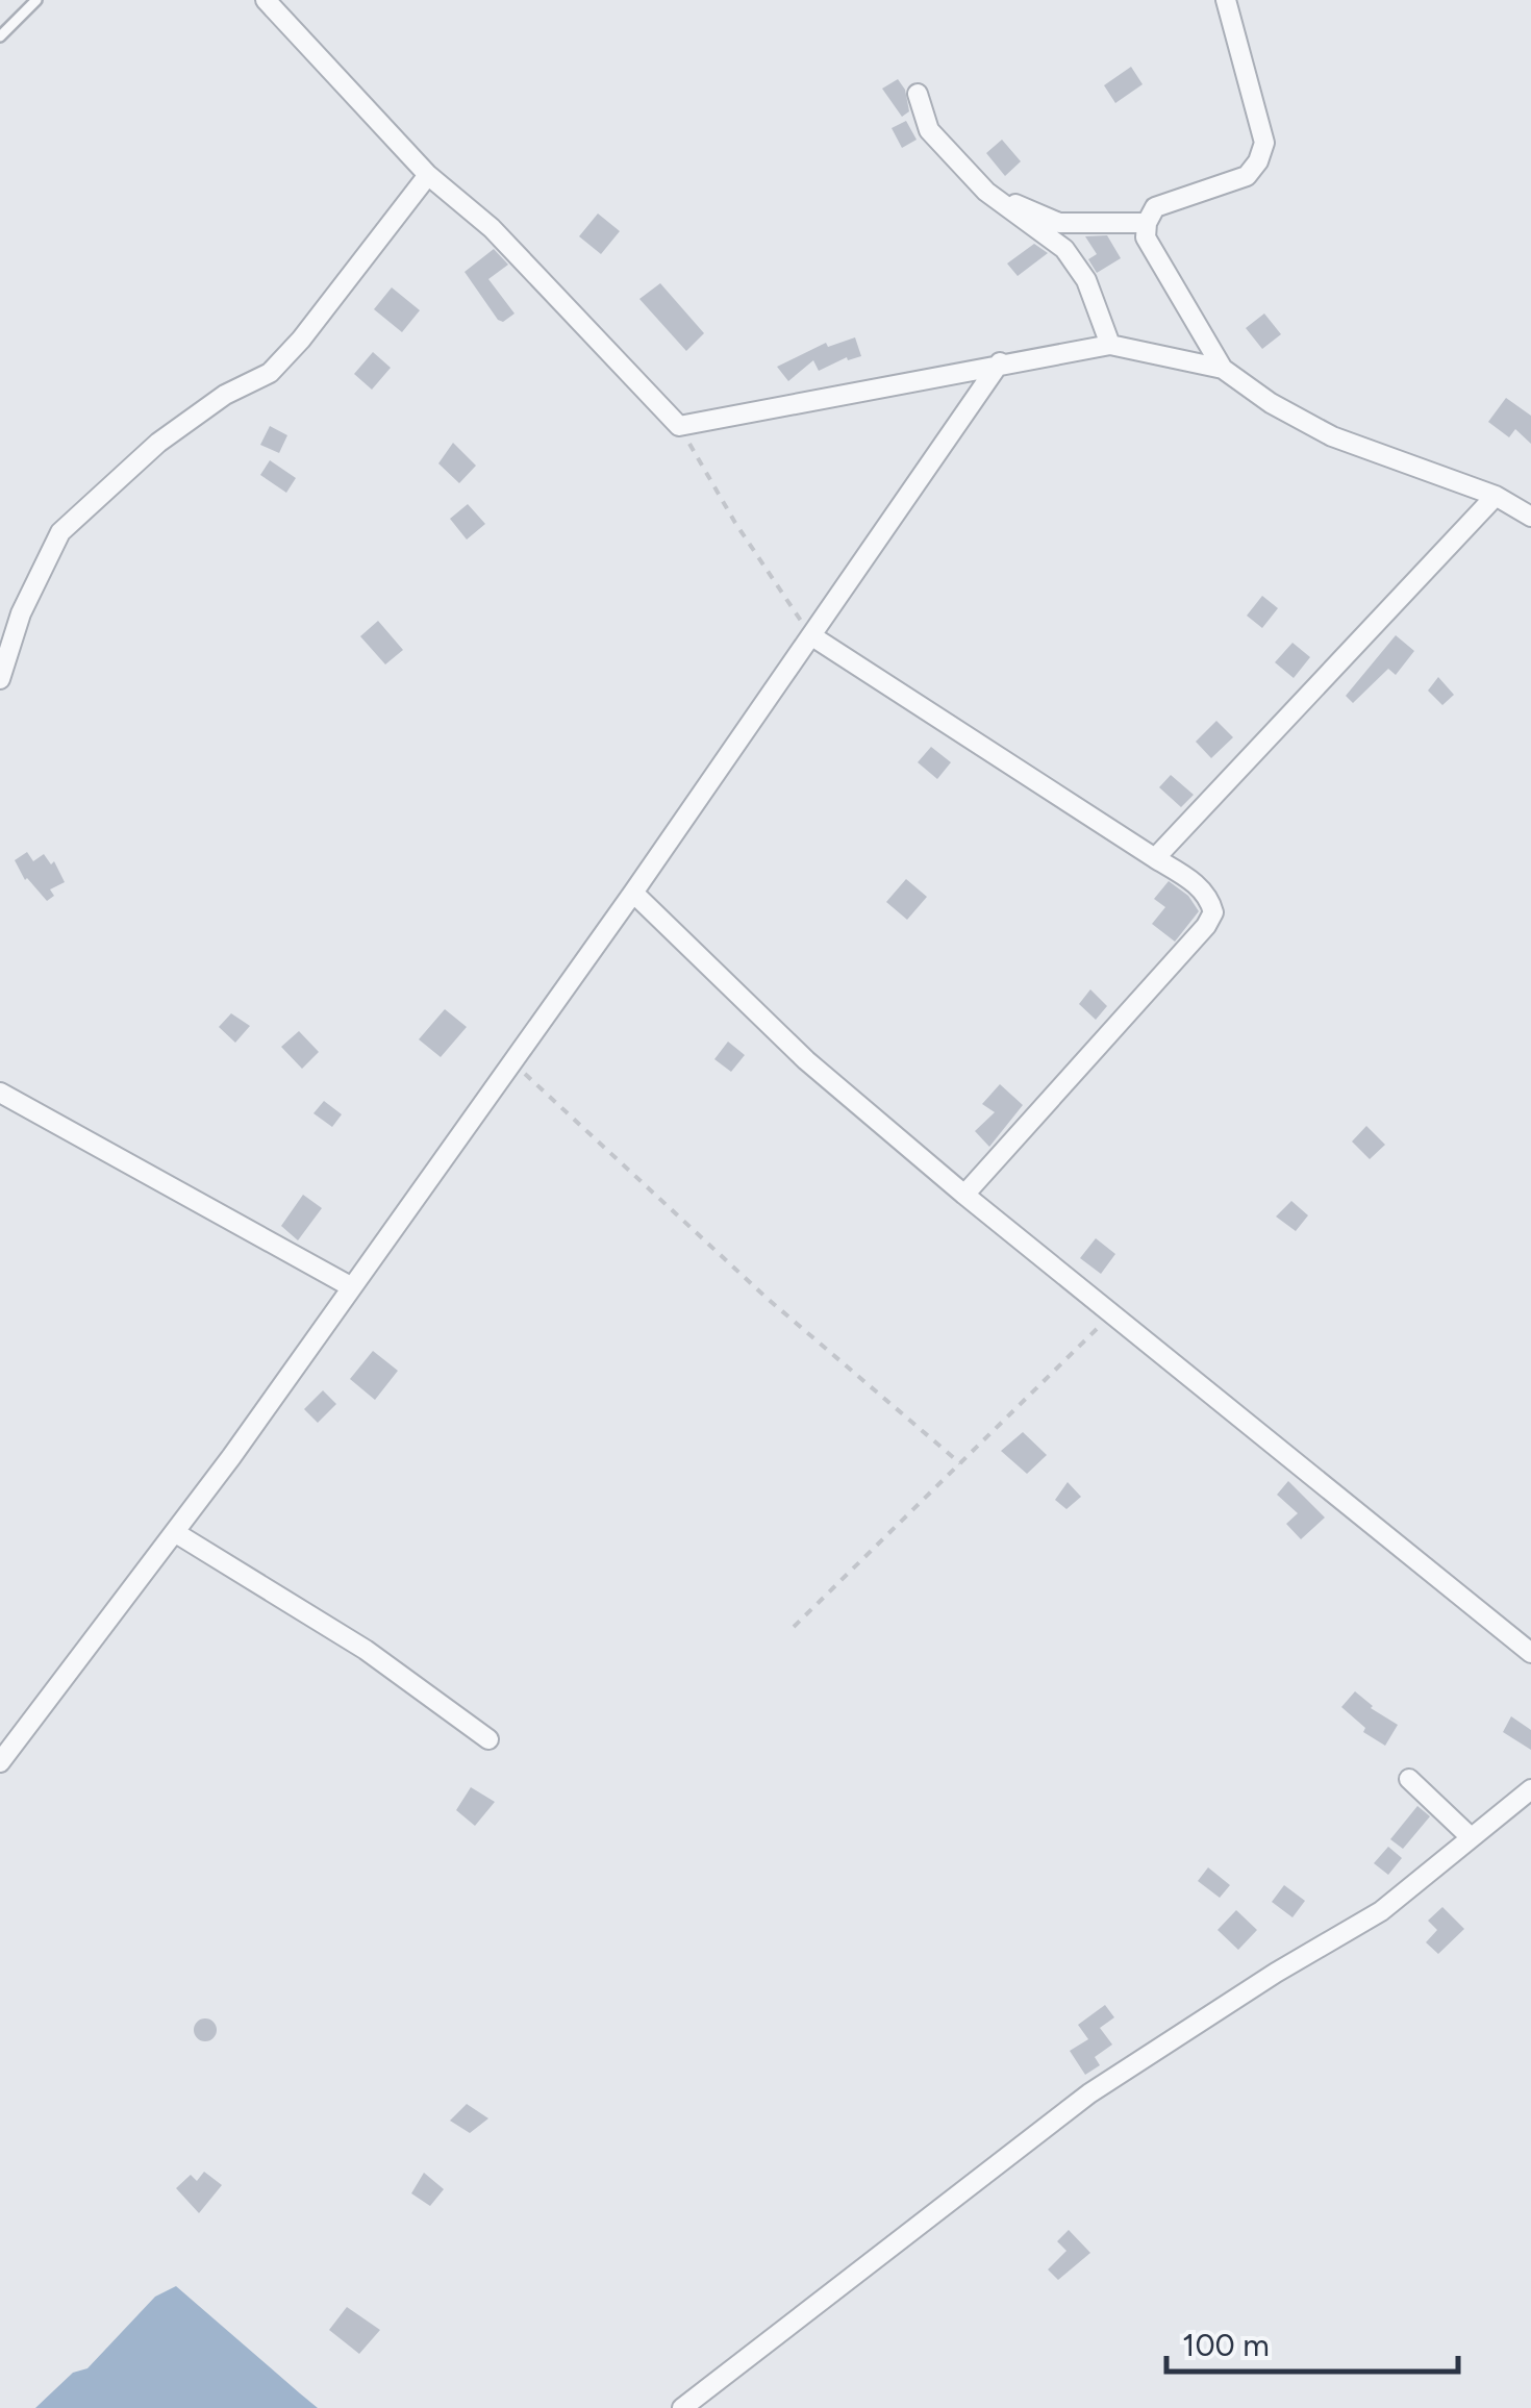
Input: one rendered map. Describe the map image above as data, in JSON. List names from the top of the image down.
{
  "scale_bar": "100 m"
}
